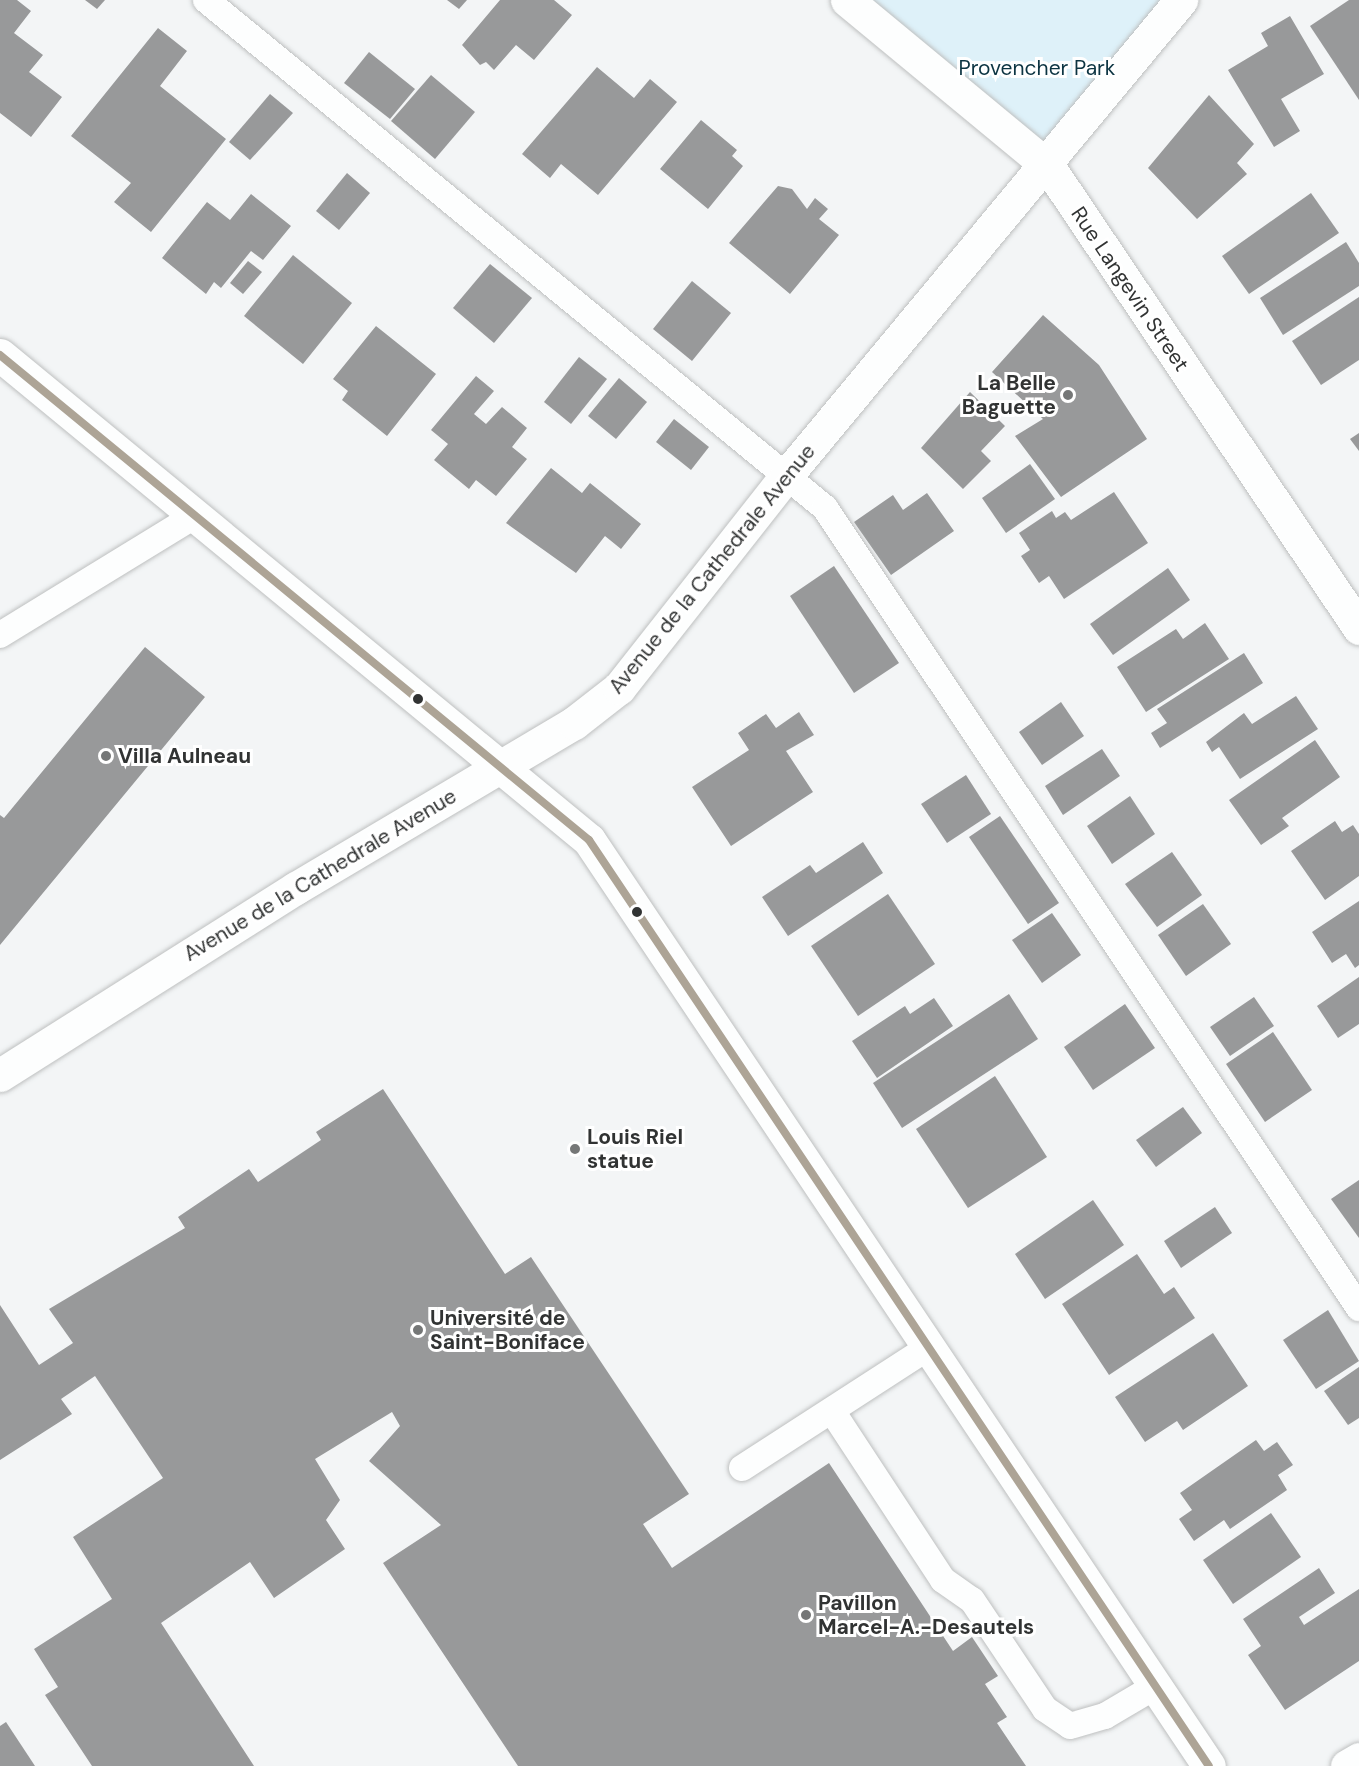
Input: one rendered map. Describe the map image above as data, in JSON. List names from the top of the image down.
{
  "streets": {
    "street": ["Rue Langevin Street", "Avenue de la Cathedrale Avenue"]
  },
  "crossings": [
    ["Rue Langevin Street", "Avenue de la Cathedrale Avenue"]
  ],
  "parks": ["Provencher Park"],
  "places": [
    "La Belle Baguette",
    "Villa Aulneau",
    "Louis Riel statue",
    "Université de Saint-Boniface",
    "Pavillon Marcel-A.-Desautels"
  ]
}
